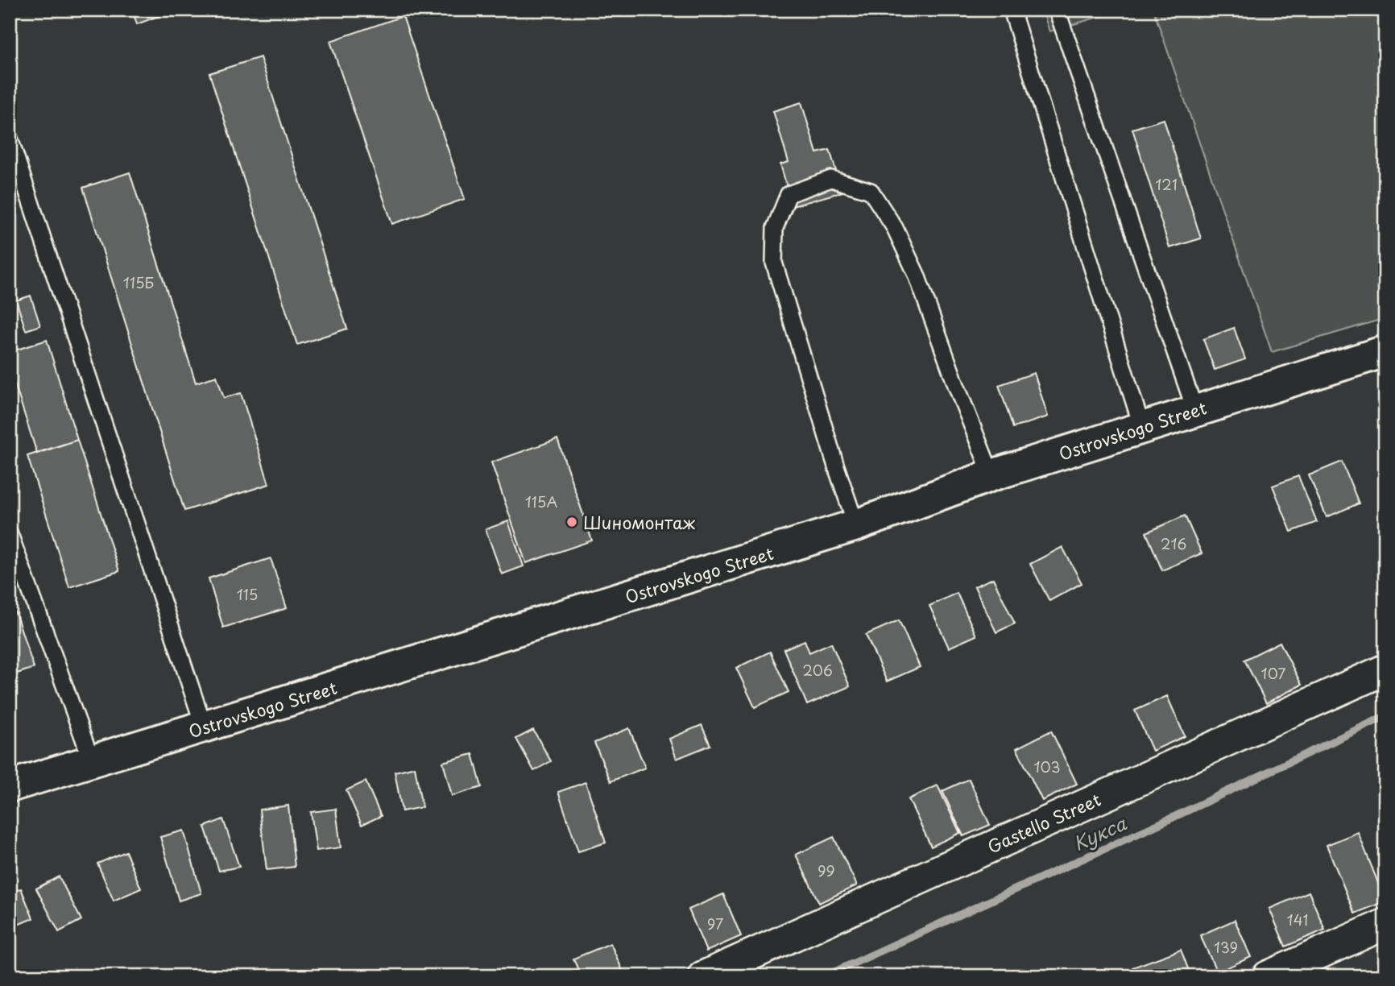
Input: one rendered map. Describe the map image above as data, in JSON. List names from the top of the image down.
{
  "streets": {
    "street": ["Ostrovskogo Street", "Gastello Street"]
  },
  "water": ["Кукса"],
  "places": ["Шиномонтаж"],
  "house_numbers": [
    "121",
    "115Б",
    "115А",
    "216",
    "115",
    "206",
    "107",
    "103",
    "99",
    "141",
    "97",
    "139"
  ]
}
